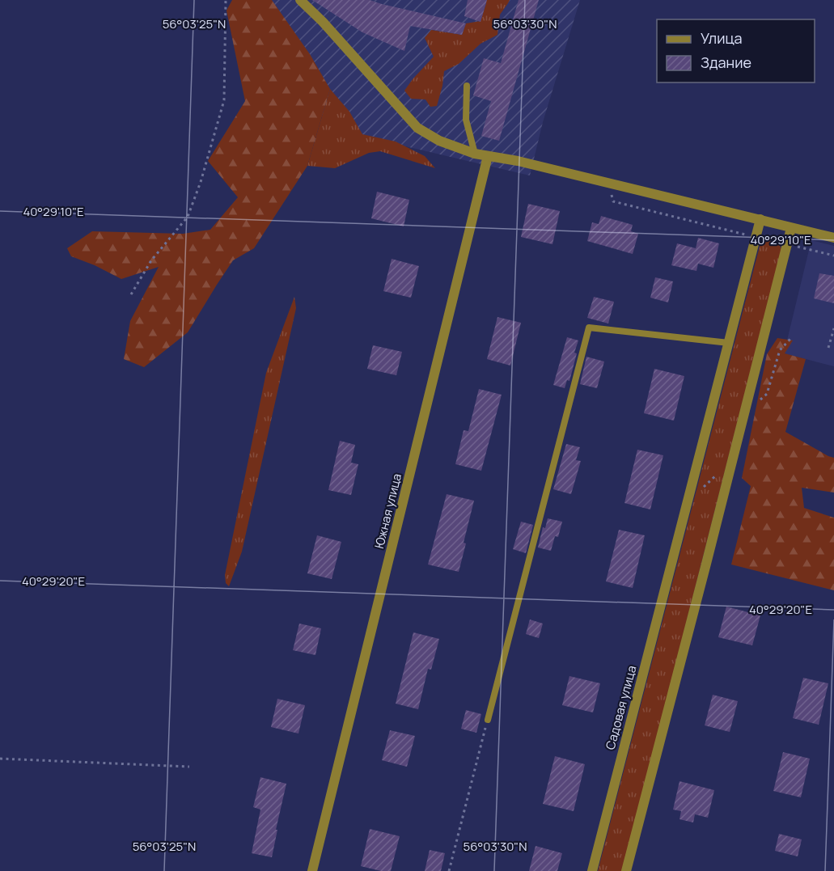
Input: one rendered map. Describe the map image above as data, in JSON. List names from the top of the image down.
{
  "streets": {
    "street": ["Южная улица", "Садовая улица"]
  },
  "legend": ["Улица", "Здание"],
  "coordinates": [
    "56°03'25\"N",
    "56°03'30\"N",
    "40°29'10\"E",
    "40°29'20\"E"
  ]
}
